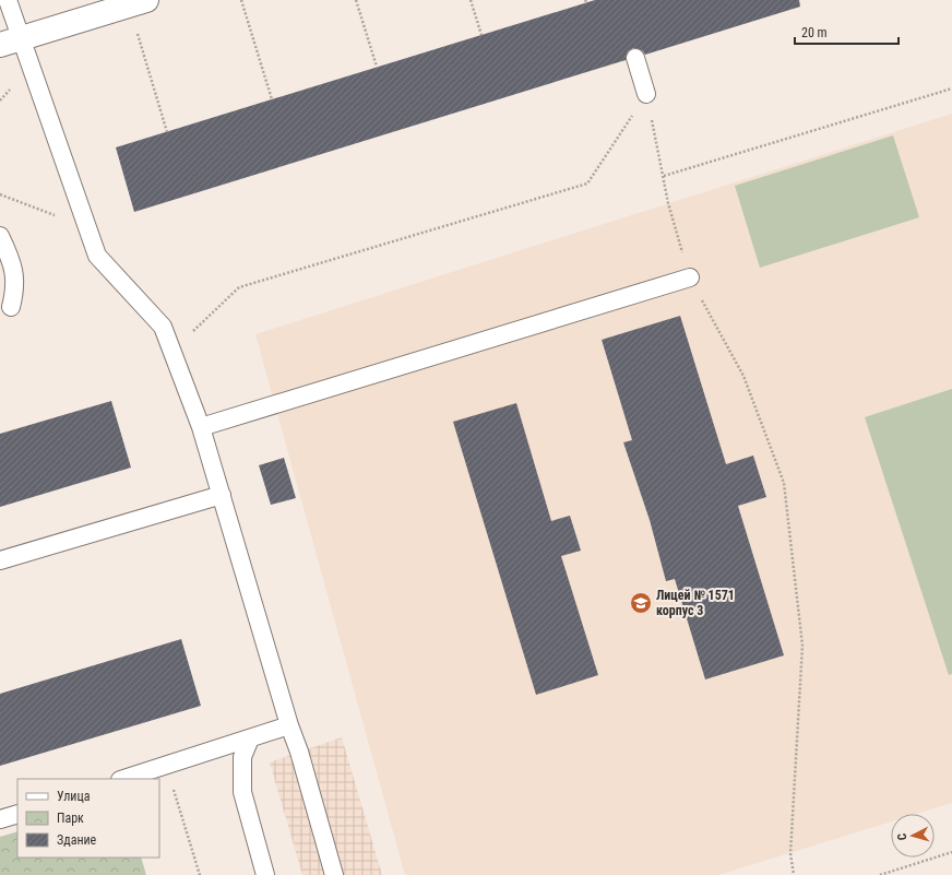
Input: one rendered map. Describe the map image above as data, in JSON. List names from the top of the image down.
{
  "places": {
    "school or university": ["Лицей № 1571 корпус 3"]
  },
  "legend": ["Улица", "Парк", "Здание"],
  "scale_bar": "20 m",
  "north": "left"
}
